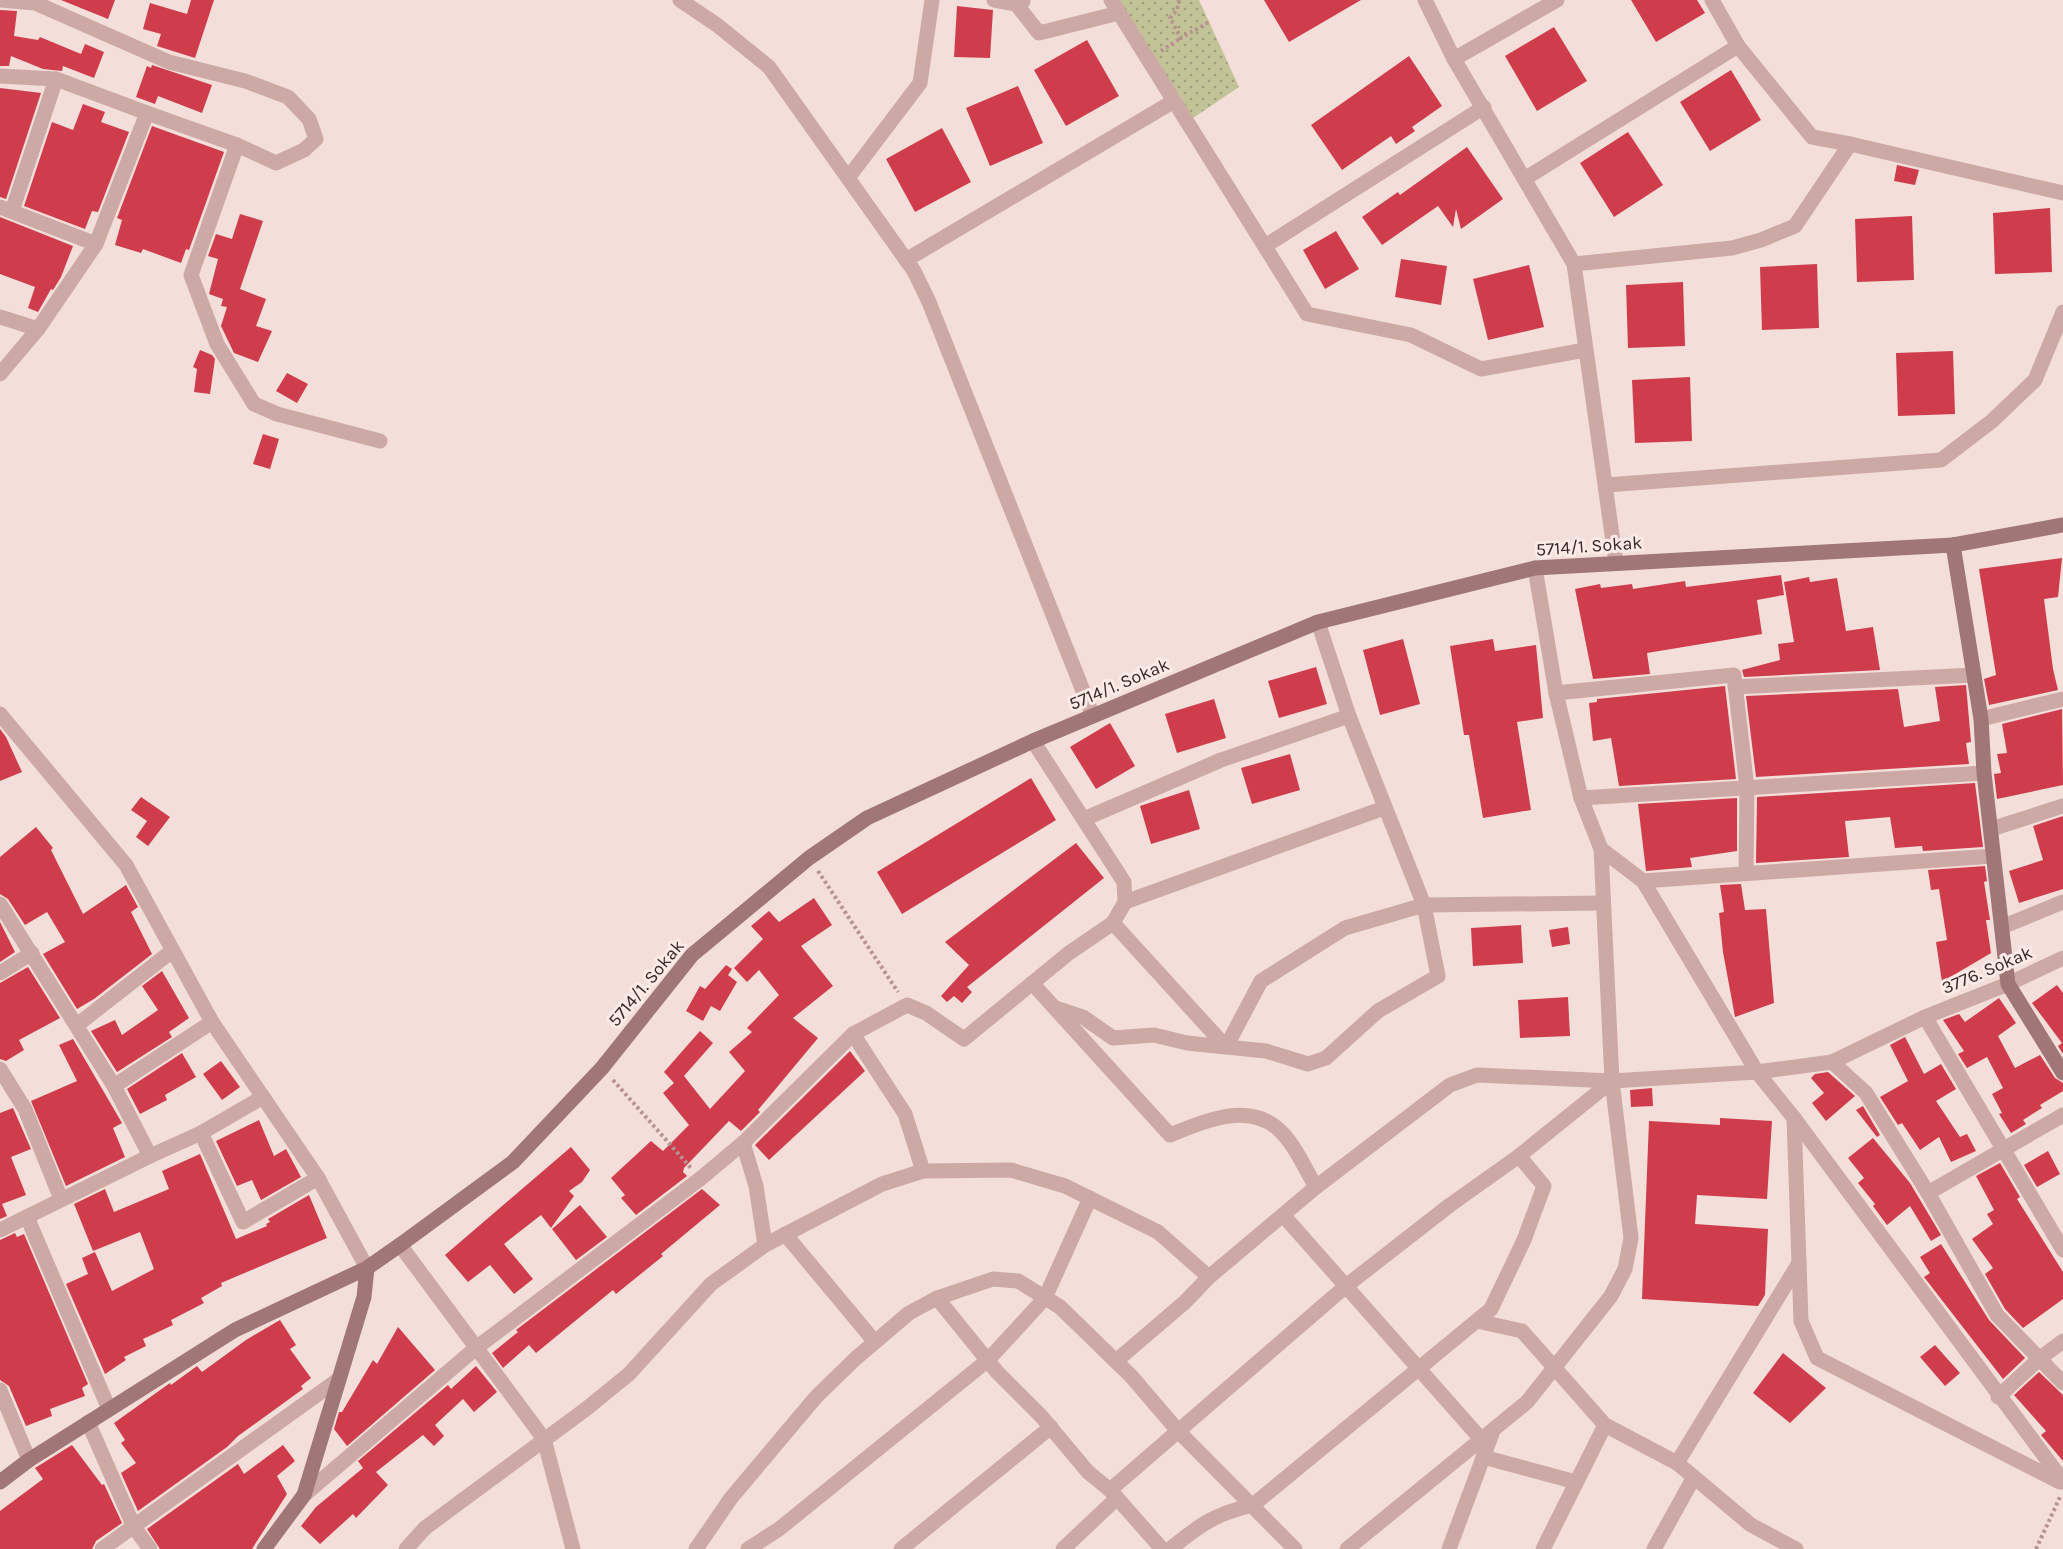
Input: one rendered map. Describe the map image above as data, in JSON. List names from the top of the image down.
{
  "streets": {
    "main road": ["5714/1. Sokak"],
    "street": ["3776. Sokak"]
  }
}
